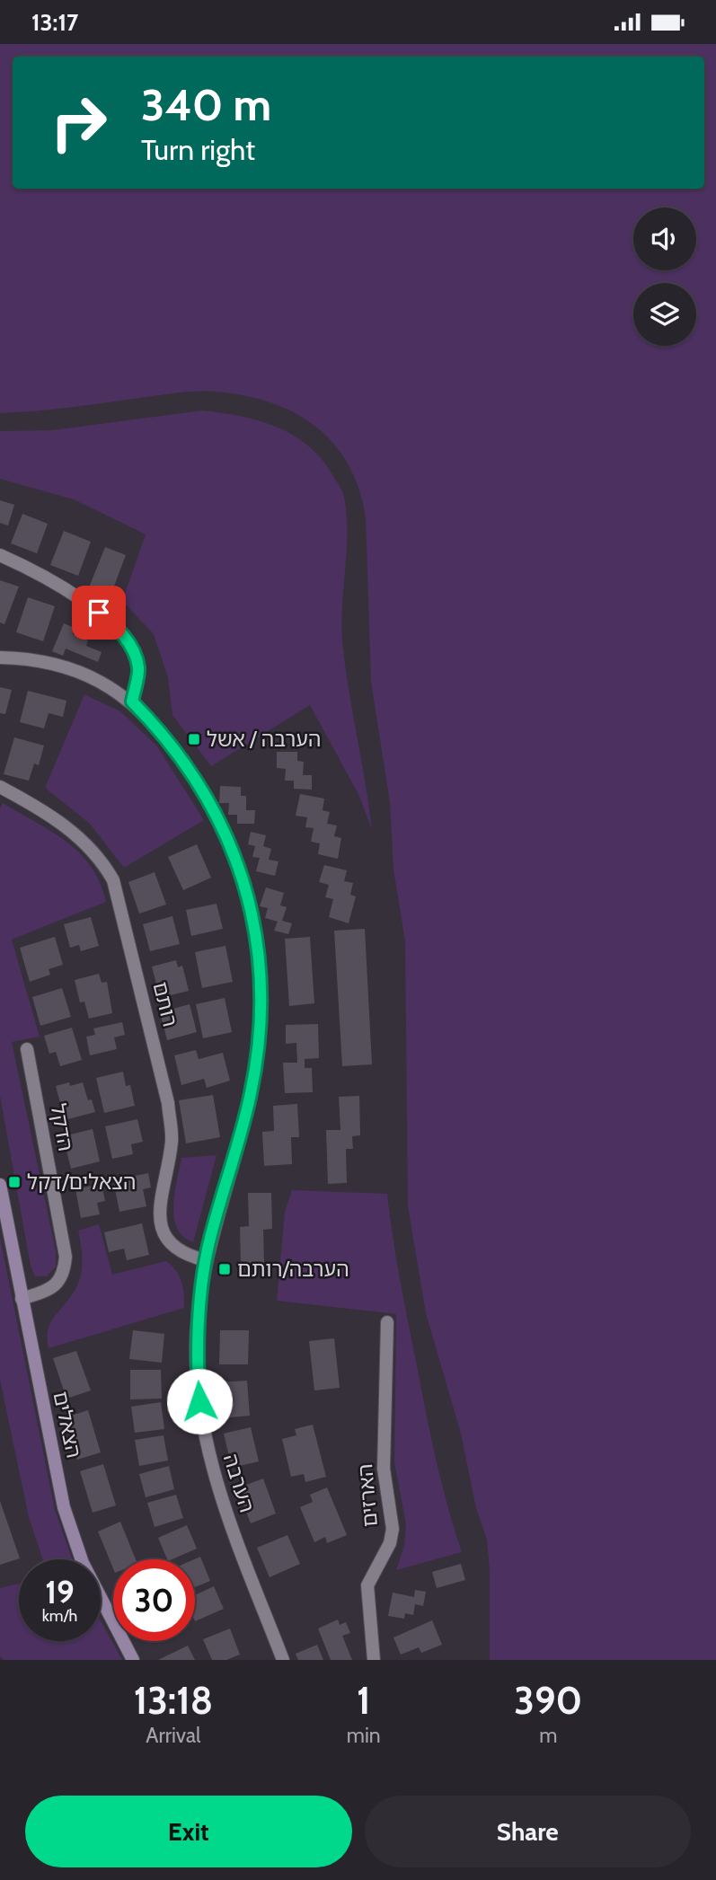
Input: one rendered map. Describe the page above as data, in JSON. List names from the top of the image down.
{
  "streets": {
    "street": [
      "רותם",
      "הדקל",
      "הצאלים",
      "הערבה",
      "הארזים"
    ]
  },
  "crossings": [
    ["רותם", "הערבה"],
    ["הדקל", "הצאלים"]
  ],
  "places": {
    "transit": ["הערבה / אשל", "הצאלים/דקל", "הערבה/רותם"]
  },
  "page": {
    "status": "13:17",
    "turn": ["340 m", "Turn right"],
    "speed": "19 km/h",
    "limit": "30",
    "eta": [
      "13:18",
      "Arrival",
      "1",
      "min",
      "390",
      "m"
    ],
    "buttons": ["Exit", "Share"]
  }
}
